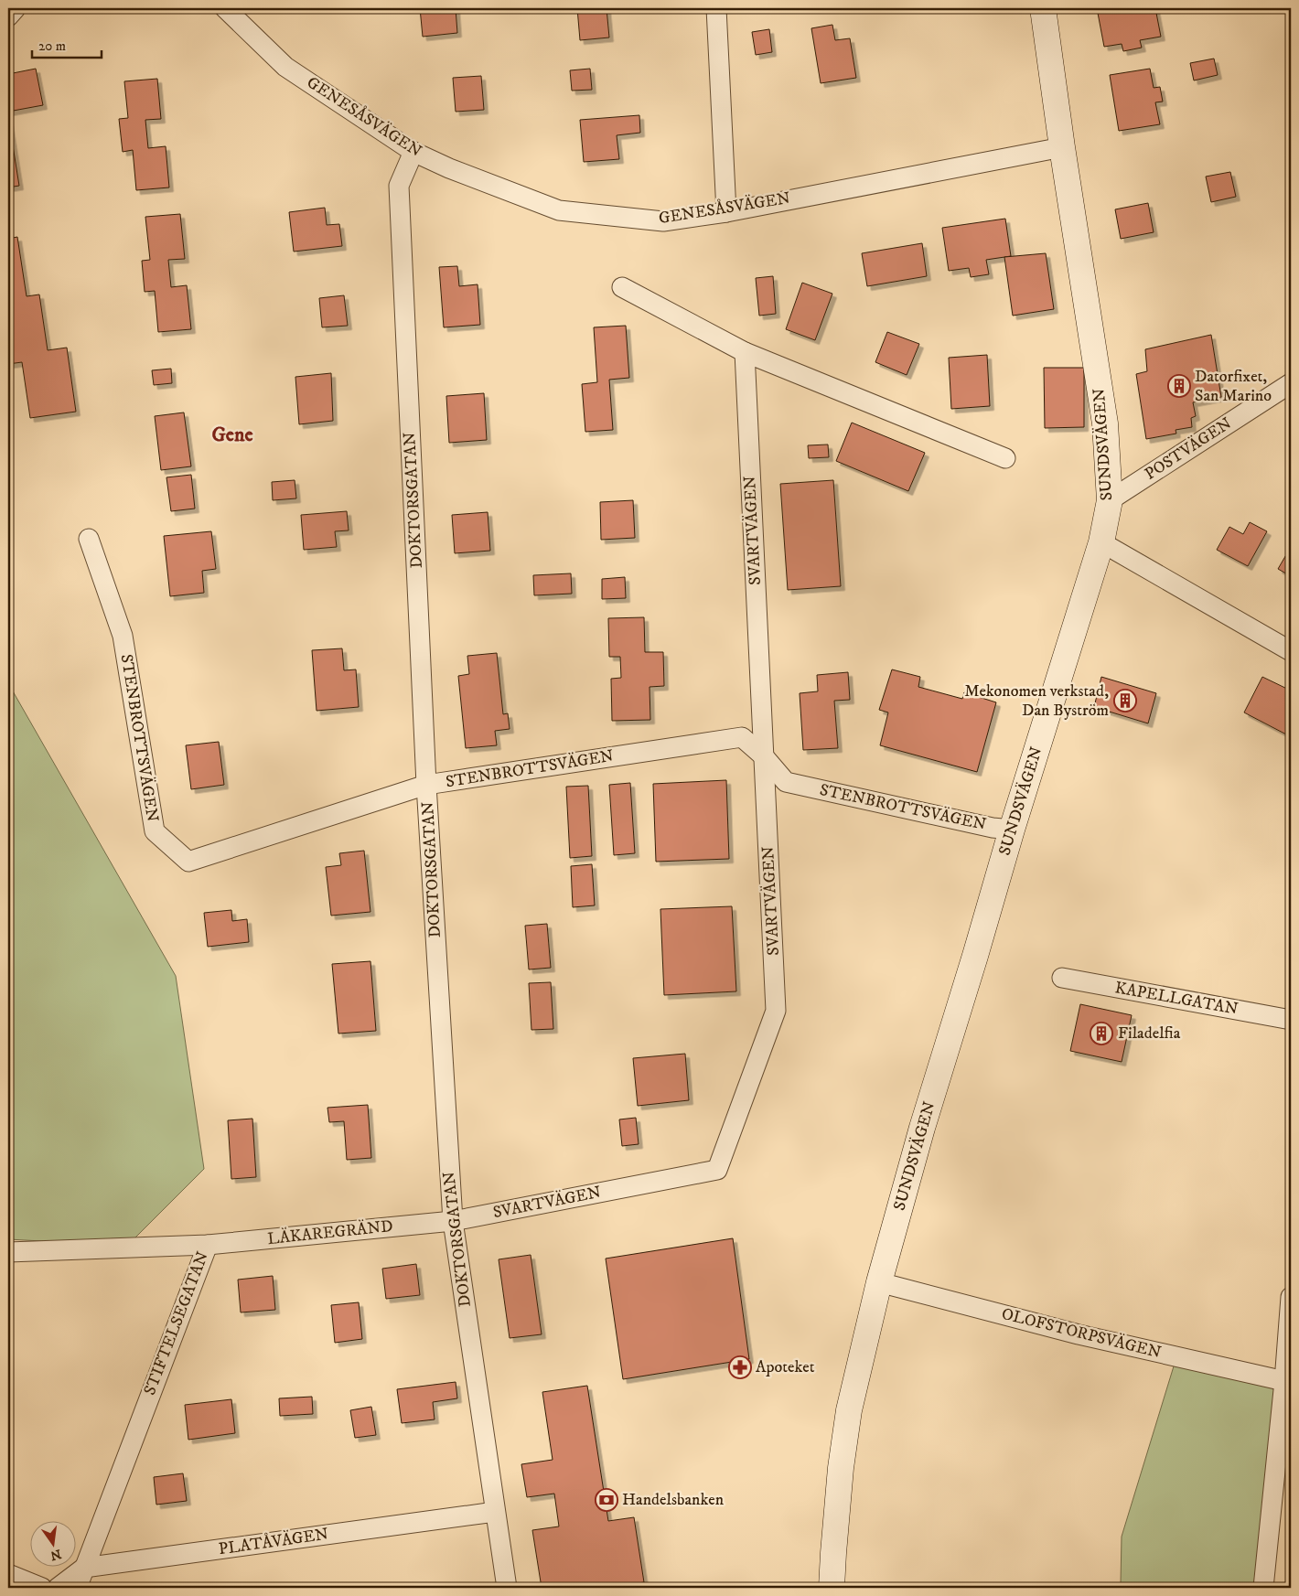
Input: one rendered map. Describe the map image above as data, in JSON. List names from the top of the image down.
{
  "streets": {
    "street": [
      "GENESÅSVÄGEN",
      "SUNDSVÄGEN",
      "POSTVÄGEN",
      "DOKTORSGATAN",
      "SVARTVÄGEN",
      "STENBROTTSVÄGEN",
      "KAPELLGATAN",
      "LÄKAREGRÄND",
      "STIFTELSEGATAN",
      "OLOFSTORPSVÄGEN",
      "PLATÅVÄGEN"
    ]
  },
  "crossings": [
    ["GENESÅSVÄGEN", "SUNDSVÄGEN"],
    ["GENESÅSVÄGEN", "DOKTORSGATAN"],
    ["SUNDSVÄGEN", "POSTVÄGEN"],
    ["SUNDSVÄGEN", "STENBROTTSVÄGEN"],
    ["SUNDSVÄGEN", "OLOFSTORPSVÄGEN"],
    ["DOKTORSGATAN", "SVARTVÄGEN"],
    ["DOKTORSGATAN", "STENBROTTSVÄGEN"],
    ["DOKTORSGATAN", "LÄKAREGRÄND"],
    ["DOKTORSGATAN", "PLATÅVÄGEN"],
    ["SVARTVÄGEN", "STENBROTTSVÄGEN"],
    ["SVARTVÄGEN", "LÄKAREGRÄND"],
    ["LÄKAREGRÄND", "STIFTELSEGATAN"],
    ["STIFTELSEGATAN", "PLATÅVÄGEN"]
  ],
  "districts": ["Gene"],
  "places": {
    "building": ["Datorfixet, San Marino", "Mekonomen verkstad, Dan Byström", "Filadelfia"],
    "pharmacy": ["Apoteket"],
    "bank": ["Handelsbanken"]
  },
  "scale_bar": "20 m",
  "north": "bottom"
}
